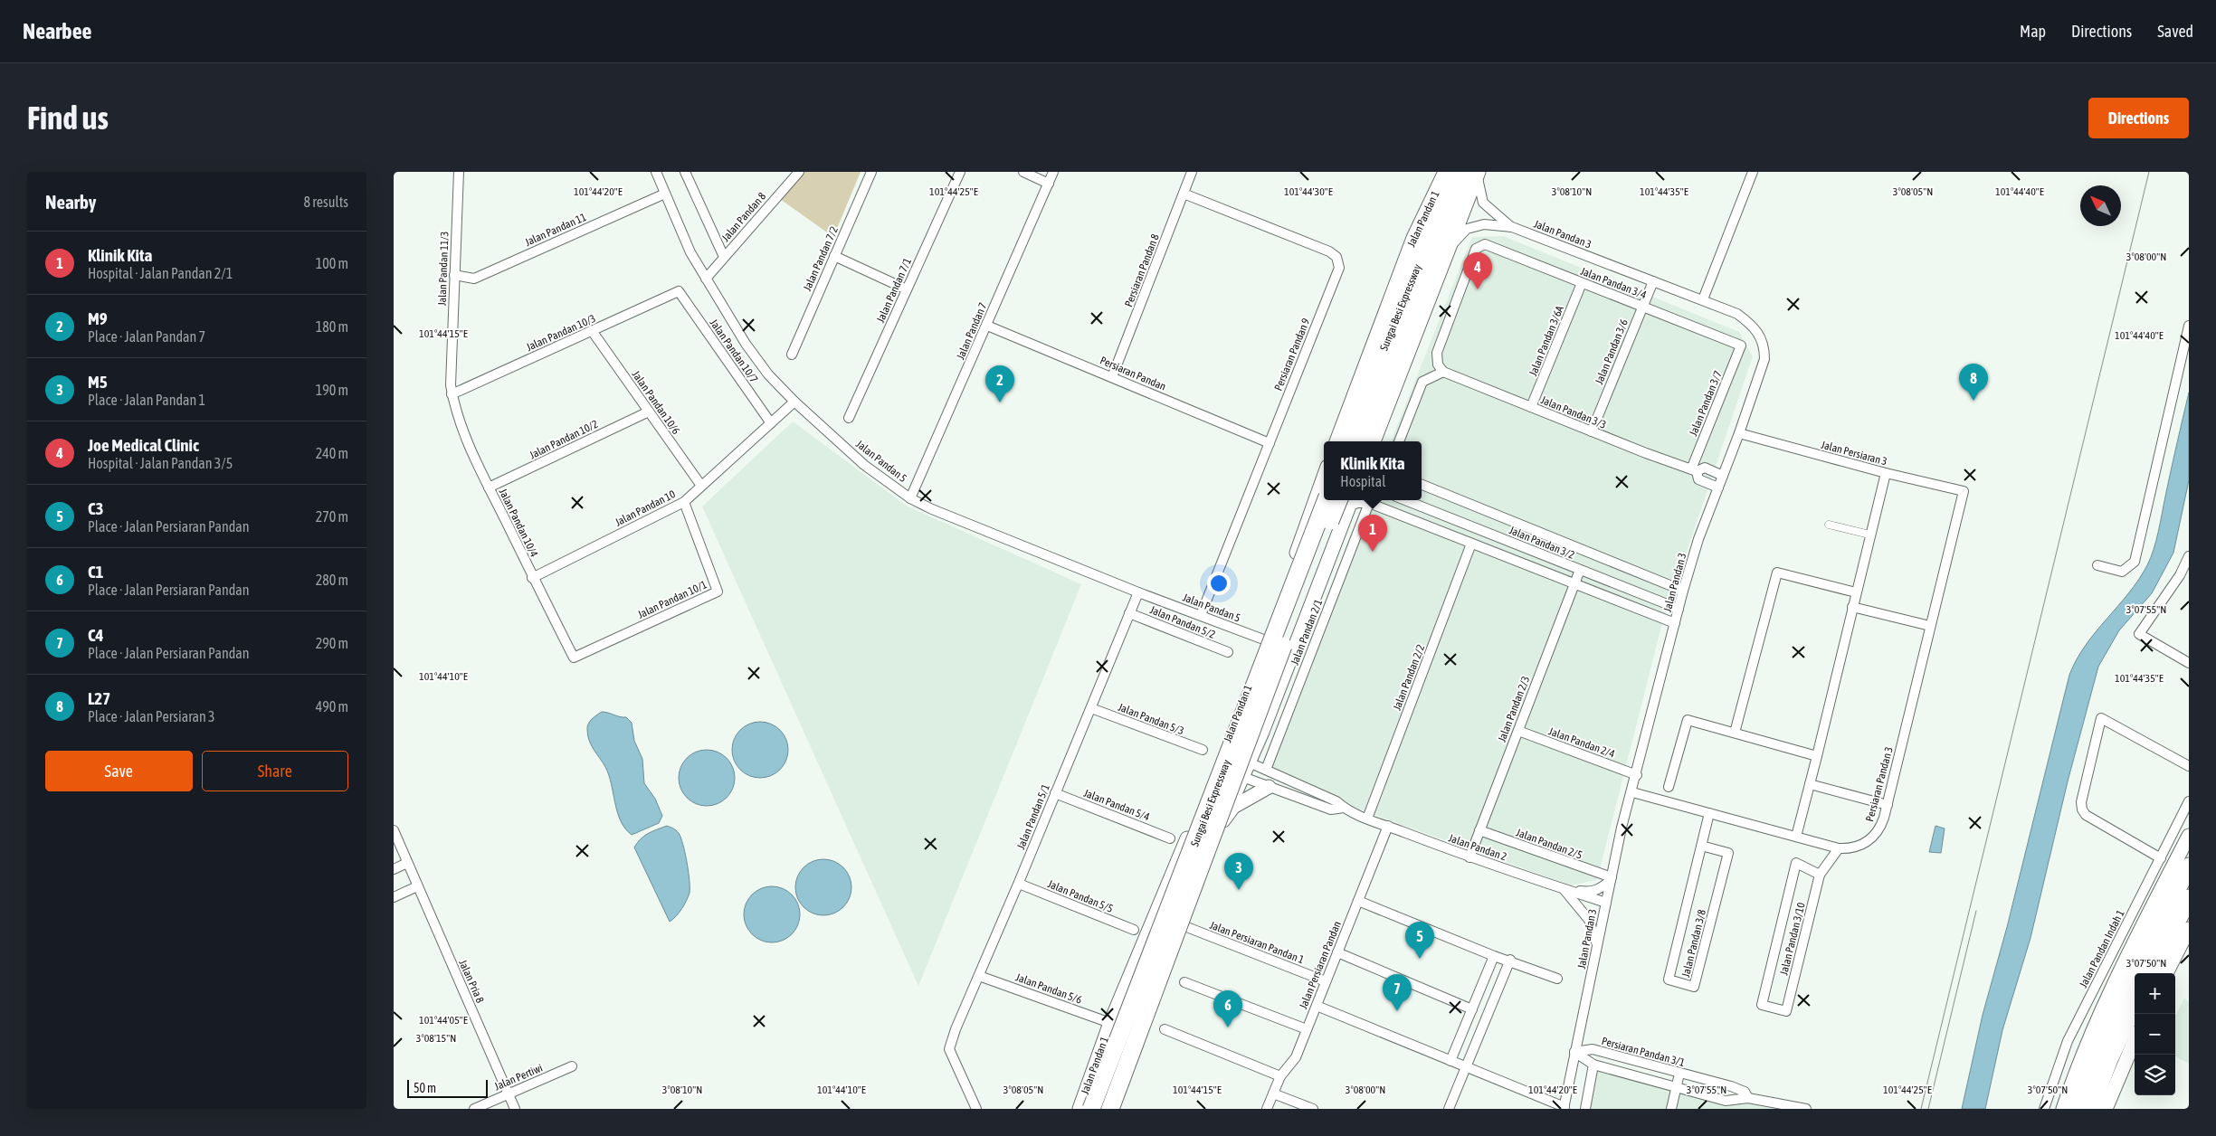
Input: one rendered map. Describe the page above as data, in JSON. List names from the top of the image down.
{
  "streets": {
    "highway": ["Sungai Besi Expressway"],
    "main road": ["Jalan Pandan 1"],
    "street": [
      "Jalan Pandan 8",
      "Jalan Pandan 11",
      "Jalan Pandan 3",
      "Jalan Pandan 7/2",
      "Jalan Pandan 11/3",
      "Persiaran Pandan 8",
      "Jalan Pandan 3/4",
      "Jalan Pandan 7/1",
      "Jalan Pandan 7",
      "Jalan Pandan 10/3",
      "Jalan Pandan 3/6A",
      "Jalan Pandan 10/7",
      "Jalan Pandan 3/6",
      "Persiaran Pandan 9",
      "Persiaran Pandan",
      "Jalan Pandan 10/6",
      "Jalan Pandan 3/7",
      "Jalan Pandan 3/3",
      "Jalan Pandan 10/2",
      "Jalan Persiaran 3",
      "Jalan Pandan 5",
      "Jalan Pandan 10",
      "Jalan Pandan 10/4",
      "Jalan Pandan 3/2",
      "Jalan Pandan 10/1",
      "Jalan Pandan 5/2",
      "Jalan Pandan 2/1",
      "Jalan Pandan 2/2",
      "Jalan Pandan 2/3",
      "Jalan Pandan 5/3",
      "Jalan Pandan 2/4",
      "Persiaran Pandan 3",
      "Jalan Pandan 5/4",
      "Jalan Pandan 5/1",
      "Jalan Pandan 2/5",
      "Jalan Pandan 2",
      "Jalan Pandan 5/5",
      "Jalan Pandan 3/10",
      "Jalan Persiaran Pandan 1",
      "Jalan Pandan 3/8",
      "Jalan Pandan Indah 1",
      "Jalan Persiaran Pandan",
      "Jalan Pria 8",
      "Jalan Pandan 5/6",
      "Persiaran Pandan 3/1",
      "Jalan Pertiwi"
    ]
  },
  "crossings": [
    ["Jalan Pandan 8", "Jalan Pandan 5"],
    ["Jalan Pandan 1", "Jalan Pandan 5"],
    ["Jalan Pandan 1", "Jalan Pandan 2"],
    ["Jalan Pandan 1", "Jalan Persiaran Pandan 1"],
    ["Jalan Pandan 1", "Jalan Pandan 5/6"],
    ["Jalan Pandan 11", "Jalan Pandan 11/3"],
    ["Jalan Pandan 11", "Jalan Pandan 5"],
    ["Jalan Pandan 3", "Sungai Besi Expressway"],
    ["Jalan Pandan 3", "Jalan Pandan 3/6"],
    ["Jalan Pandan 3", "Jalan Pandan 3/3"],
    ["Jalan Pandan 3", "Jalan Persiaran 3"],
    ["Jalan Pandan 3", "Jalan Pandan 3/2"],
    ["Jalan Pandan 3", "Jalan Pandan 2/4"],
    ["Jalan Pandan 3", "Persiaran Pandan 3"],
    ["Jalan Pandan 3", "Jalan Pandan 2/5"],
    ["Jalan Pandan 3", "Jalan Pandan 2"],
    ["Jalan Pandan 3", "Persiaran Pandan 3/1"],
    ["Jalan Pandan 11/3", "Jalan Pandan 10/3"],
    ["Jalan Pandan 11/3", "Jalan Pandan 10/4"],
    ["Persiaran Pandan 8", "Persiaran Pandan 9"],
    ["Persiaran Pandan 8", "Persiaran Pandan"],
    ["Jalan Pandan 3/4", "Jalan Pandan 3/6A"],
    ["Jalan Pandan 3/4", "Jalan Pandan 3/6"],
    ["Jalan Pandan 3/4", "Jalan Pandan 3/7"],
    ["Jalan Pandan 3/4", "Jalan Pandan 3/3"],
    ["Jalan Pandan 7", "Persiaran Pandan"],
    ["Jalan Pandan 7", "Jalan Pandan 5"],
    ["Jalan Pandan 10/3", "Jalan Pandan 10/7"],
    ["Jalan Pandan 10/3", "Jalan Pandan 10/6"],
    ["Jalan Pandan 10/3", "Jalan Pandan 10/4"],
    ["Jalan Pandan 3/6A", "Jalan Pandan 3/3"],
    ["Jalan Pandan 10/7", "Jalan Pandan 10"],
    ["Jalan Pandan 3/6", "Jalan Pandan 3/3"],
    ["Persiaran Pandan 9", "Persiaran Pandan"],
    ["Persiaran Pandan 9", "Jalan Pandan 5"],
    ["Jalan Pandan 10/6", "Jalan Pandan 10/2"],
    ["Jalan Pandan 10/6", "Jalan Pandan 10"],
    ["Jalan Pandan 3/7", "Jalan Pandan 3/3"],
    ["Jalan Pandan 10/2", "Jalan Pandan 10/4"],
    ["Jalan Persiaran 3", "Persiaran Pandan 3"],
    ["Jalan Pandan 5", "Jalan Pandan 10"],
    ["Jalan Pandan 5", "Jalan Pandan 5/1"],
    ["Jalan Pandan 10", "Jalan Pandan 10/4"],
    ["Jalan Pandan 10", "Jalan Pandan 10/1"],
    ["Jalan Pandan 10/4", "Jalan Pandan 10/1"],
    ["Jalan Pandan 3/2", "Jalan Pandan 2/3"],
    ["Jalan Pandan 5/2", "Jalan Pandan 5/1"],
    ["Jalan Pandan 2/1", "Jalan Pandan 2"],
    ["Jalan Pandan 2/2", "Jalan Pandan 2"],
    ["Jalan Pandan 2/3", "Jalan Pandan 2/4"],
    ["Jalan Pandan 2/3", "Jalan Pandan 2/5"],
    ["Jalan Pandan 2/3", "Jalan Pandan 2"],
    ["Jalan Pandan 5/3", "Jalan Pandan 5/1"],
    ["Persiaran Pandan 3", "Jalan Pandan 3/8"],
    ["Jalan Pandan 5/4", "Jalan Pandan 5/1"],
    ["Jalan Pandan 5/1", "Jalan Pandan 5/5"],
    ["Jalan Pandan 5/1", "Jalan Pandan 5/6"],
    ["Jalan Pandan 2", "Jalan Persiaran Pandan"],
    ["Jalan Persiaran Pandan 1", "Jalan Persiaran Pandan"],
    ["Jalan Pria 8", "Jalan Pertiwi"]
  ],
  "scale_bar": "50 m",
  "north": "top left",
  "page": {
    "header": "Nearbee",
    "nav": ["Map", "Directions", "Saved"],
    "buttons": [
      "Directions",
      ["Save", "Share"]
    ],
    "title": "Find us",
    "heading": ["Nearby", "8 results"],
    "list": [
      {
        "mark": "1",
        "name": "Klinik Kita",
        "note": "Hospital · Jalan Pandan 2/1",
        "value": "100 m"
      },
      {
        "mark": "2",
        "name": "M9",
        "note": "Place · Jalan Pandan 7",
        "value": "180 m"
      },
      {
        "mark": "3",
        "name": "M5",
        "note": "Place · Jalan Pandan 1",
        "value": "190 m"
      },
      {
        "mark": "4",
        "name": "Joe Medical Clinic",
        "note": "Hospital · Jalan Pandan 3/5",
        "value": "240 m"
      },
      {
        "mark": "5",
        "name": "C3",
        "note": "Place · Jalan Persiaran Pandan",
        "value": "270 m"
      },
      {
        "mark": "6",
        "name": "C1",
        "note": "Place · Jalan Persiaran Pandan",
        "value": "280 m"
      },
      {
        "mark": "7",
        "name": "C4",
        "note": "Place · Jalan Persiaran Pandan",
        "value": "290 m"
      },
      {
        "mark": "8",
        "name": "L27",
        "note": "Place · Jalan Persiaran 3",
        "value": "490 m"
      }
    ],
    "pins": [
      "4",
      "8",
      "2",
      "1",
      "3",
      "5",
      "7",
      "6"
    ],
    "popup": ["Klinik Kita", "Hospital"],
    "map_buttons": ["+", "−"],
    "scale": "50 m"
  },
  "coordinates": [
    "101°44'20\"E",
    "101°44'25\"E",
    "101°44'30\"E",
    "101°44'35\"E",
    "101°44'40\"E",
    "3°08'10\"N",
    "3°08'05\"N",
    "3°08'00\"N",
    "101°44'15\"E",
    "3°07'55\"N",
    "101°44'10\"E",
    "3°07'50\"N",
    "101°44'05\"E",
    "3°08'15\"N"
  ]
}
